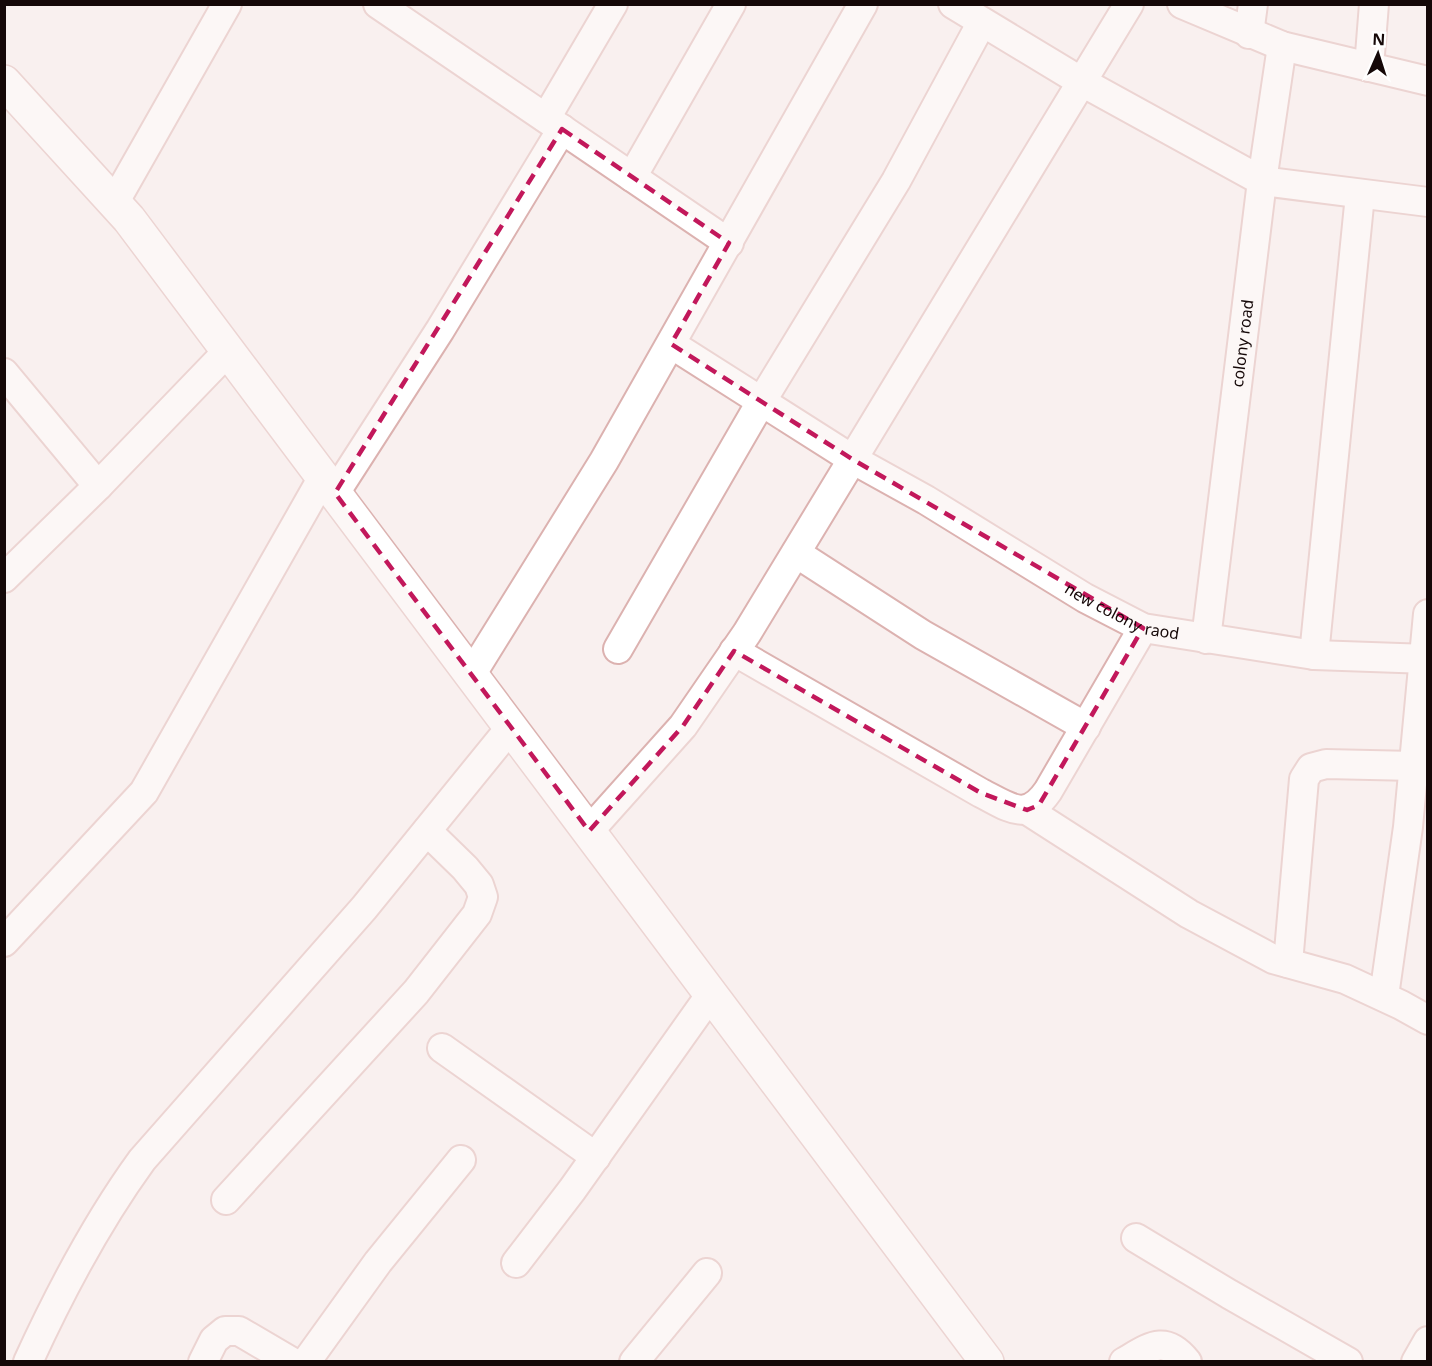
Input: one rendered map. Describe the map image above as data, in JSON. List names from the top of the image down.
{
  "streets": {
    "street": ["colony road", "new colony raod"]
  },
  "crossings": [
    ["colony road", "new colony raod"]
  ],
  "north": "top"
}
